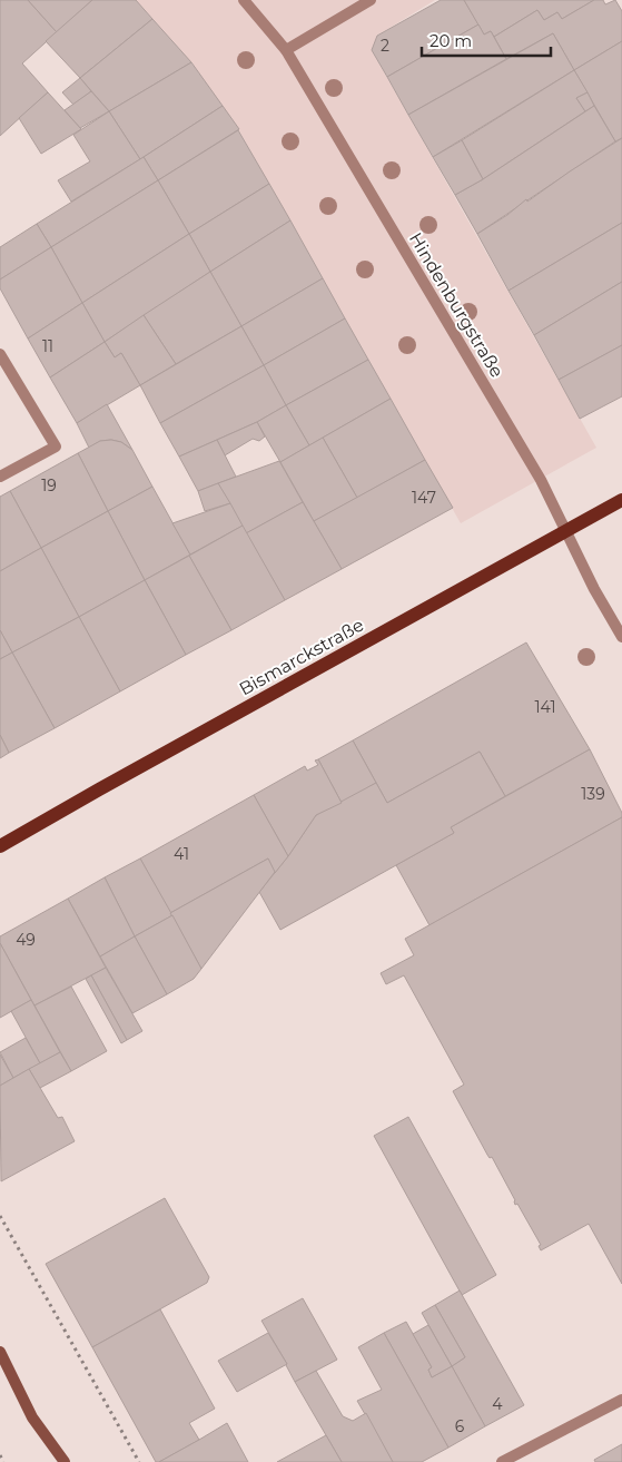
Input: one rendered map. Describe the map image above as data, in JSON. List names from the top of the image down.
{
  "streets": {
    "main road": ["Bismarckstraße"],
    "street": ["Hindenburgstraße"]
  },
  "crossings": [
    ["Hindenburgstraße", "Bismarckstraße"]
  ],
  "house_numbers": [
    "2",
    "11",
    "19",
    "147",
    "141",
    "139",
    "41",
    "49",
    "4",
    "6"
  ],
  "scale_bar": "20 m"
}
